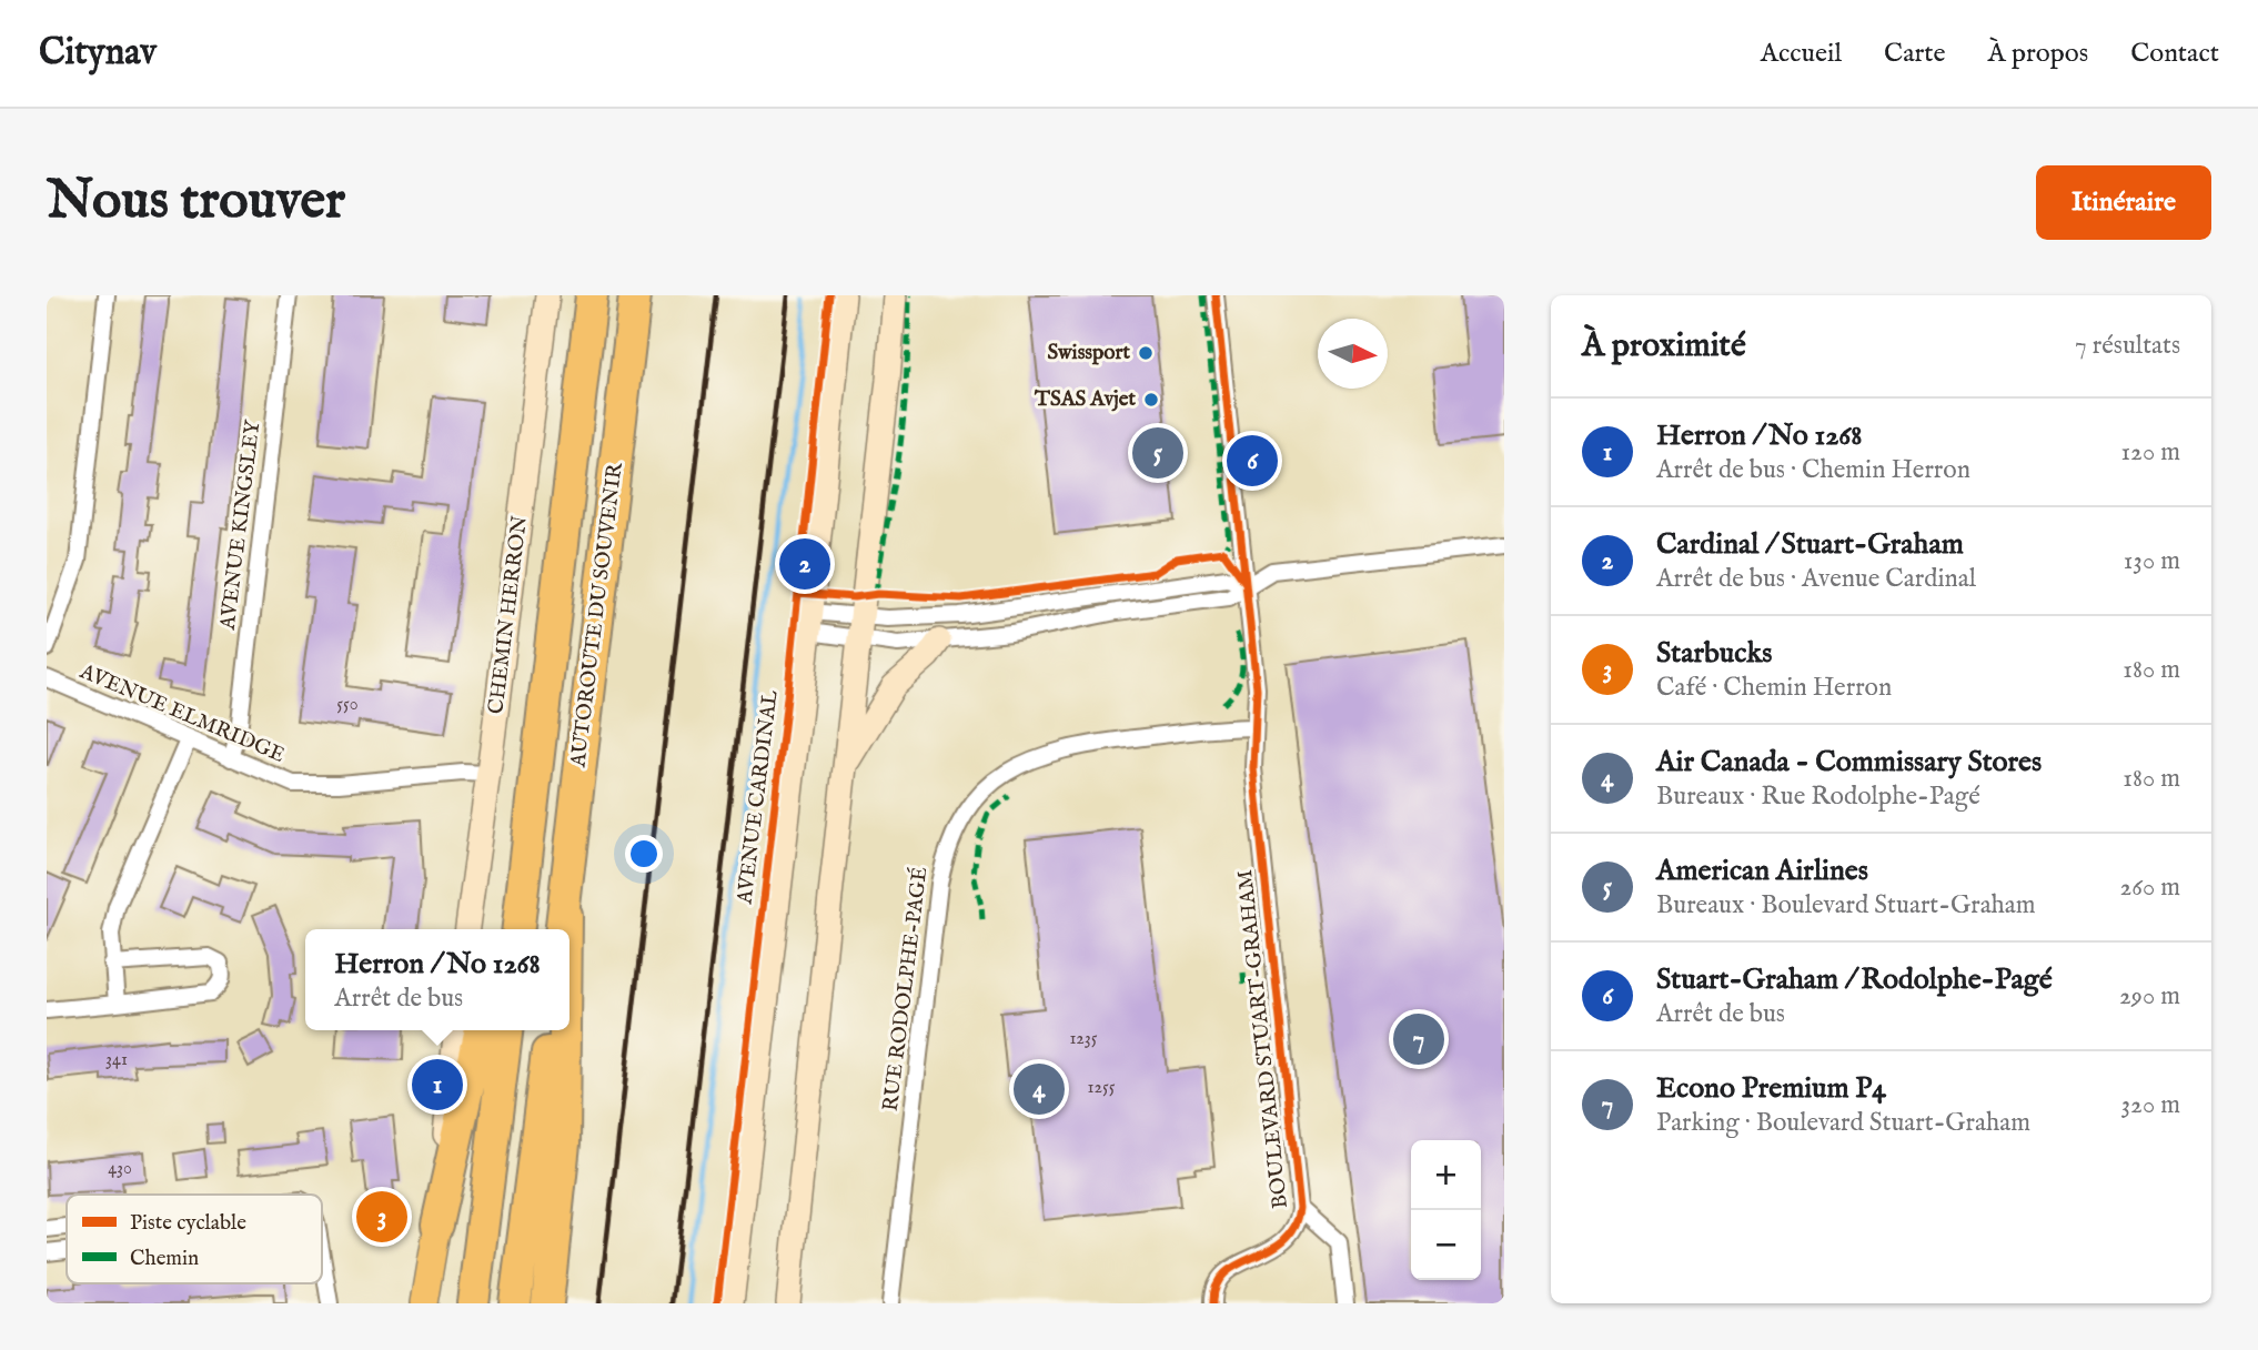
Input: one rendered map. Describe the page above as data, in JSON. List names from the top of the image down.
{
  "streets": {
    "highway": ["AUTOROUTE DU SOUVENIR"],
    "main road": ["CHEMIN HERRON", "AVENUE CARDINAL"],
    "street": [
      "AVENUE KINGSLEY",
      "AVENUE ELMRIDGE",
      "RUE RODOLPHE-PAGÉ",
      "BOULEVARD STUART-GRAHAM"
    ]
  },
  "crossings": [
    ["AVENUE KINGSLEY", "AVENUE ELMRIDGE"],
    ["CHEMIN HERRON", "AVENUE ELMRIDGE"],
    ["RUE RODOLPHE-PAGÉ", "BOULEVARD STUART-GRAHAM"]
  ],
  "places": ["Swissport", "TSAS Avjet"],
  "house_numbers": [
    "550",
    "1235",
    "341",
    "1255",
    "430"
  ],
  "legend": ["Piste cyclable", "Chemin"],
  "north": "right",
  "page": {
    "header": "Citynav",
    "nav": [
      "Accueil",
      "Carte",
      "À propos",
      "Contact"
    ],
    "buttons": "Itinéraire",
    "title": "Nous trouver",
    "heading": ["À proximité", "7 résultats"],
    "list": [
      {
        "mark": "1",
        "name": "Herron / No 1268",
        "note": "Arrêt de bus · Chemin Herron",
        "value": "120 m"
      },
      {
        "mark": "2",
        "name": "Cardinal / Stuart-Graham",
        "note": "Arrêt de bus · Avenue Cardinal",
        "value": "130 m"
      },
      {
        "mark": "3",
        "name": "Starbucks",
        "note": "Café · Chemin Herron",
        "value": "180 m"
      },
      {
        "mark": "4",
        "name": "Air Canada - Commissary Stores",
        "note": "Bureaux · Rue Rodolphe-Pagé",
        "value": "180 m"
      },
      {
        "mark": "5",
        "name": "American Airlines",
        "note": "Bureaux · Boulevard Stuart-Graham",
        "value": "260 m"
      },
      {
        "mark": "6",
        "name": "Stuart-Graham / Rodolphe-Pagé",
        "note": "Arrêt de bus",
        "value": "290 m"
      },
      {
        "mark": "7",
        "name": "Econo Premium P4",
        "note": "Parking · Boulevard Stuart-Graham",
        "value": "320 m"
      }
    ],
    "pins": [
      "5",
      "6",
      "2",
      "7",
      "1",
      "4",
      "3"
    ],
    "popup": ["Herron / No 1268", "Arrêt de bus"],
    "map_buttons": ["+", "−"]
  }
}
